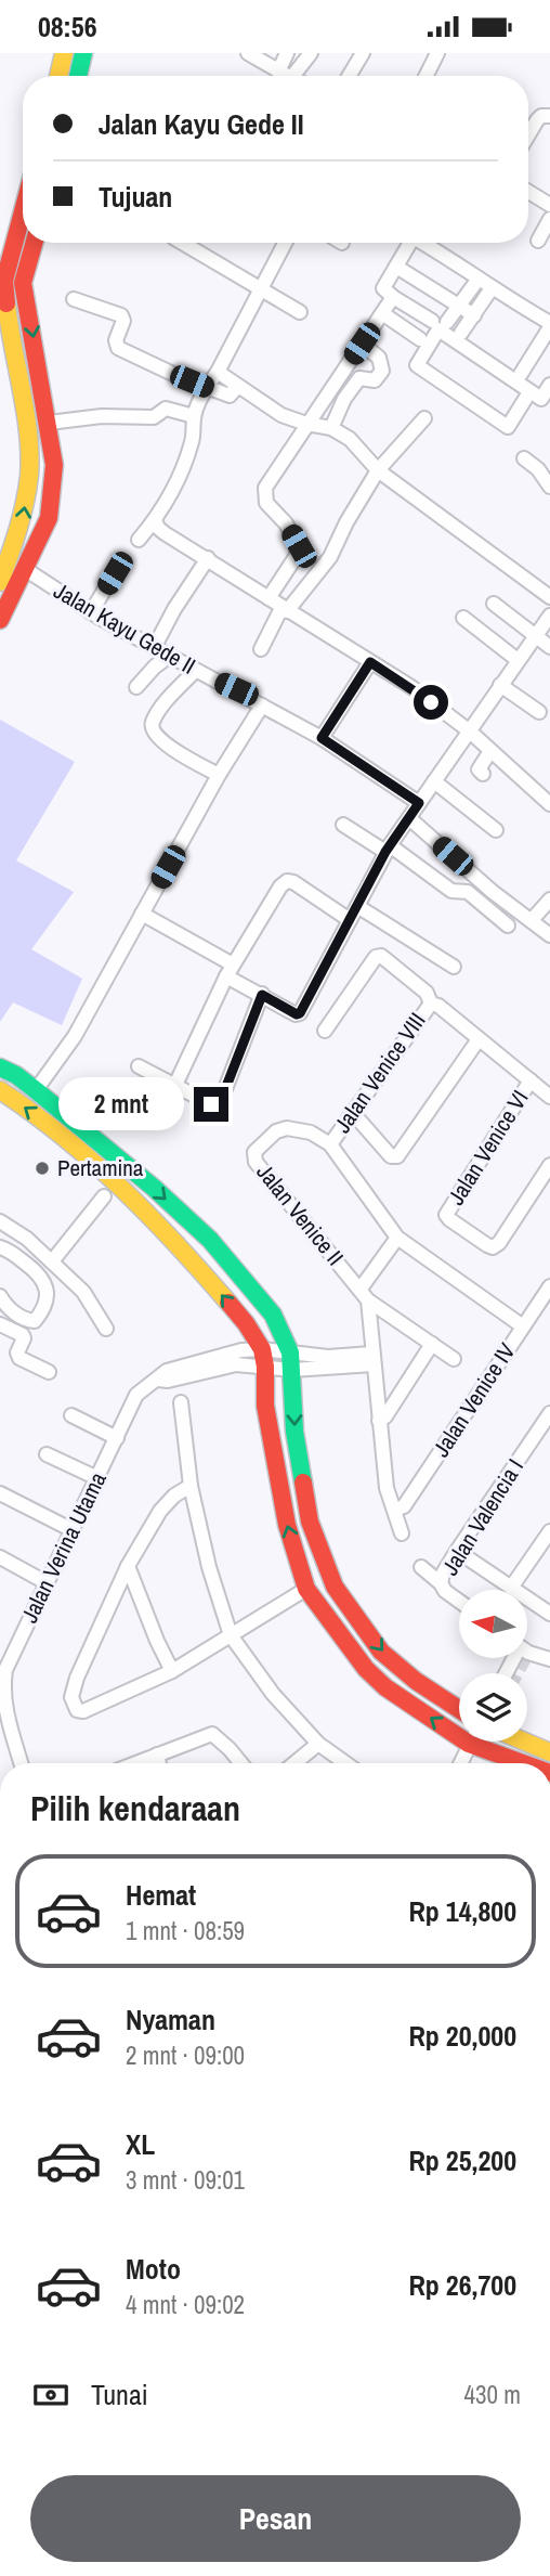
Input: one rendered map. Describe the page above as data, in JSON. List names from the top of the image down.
{
  "streets": {
    "street": [
      "Jalan Kayu Gede II",
      "Jalan Venice VIII",
      "Jalan Venice VI",
      "Jalan Venice II",
      "Jalan Venice IV",
      "Jalan Valencia I",
      "Jalan Verina Utama"
    ]
  },
  "crossings": [
    ["Jalan Venice VIII", "Jalan Venice II"]
  ],
  "places": ["Pertamina"],
  "north": "left",
  "page": {
    "status": "08:56",
    "banner": ["Jalan Kayu Gede II", "Tujuan"],
    "bubble": "2 mnt",
    "heading": "Pilih kendaraan",
    "list": [
      {
        "name": "Hemat",
        "note": "1 mnt · 08:59",
        "value": "Rp 14,800"
      },
      {
        "name": "Nyaman",
        "note": "2 mnt · 09:00",
        "value": "Rp 20,000"
      },
      {
        "name": "XL",
        "note": "3 mnt · 09:01",
        "value": "Rp 25,200"
      },
      {
        "name": "Moto",
        "note": "4 mnt · 09:02",
        "value": "Rp 26,700"
      }
    ],
    "pay": ["Tunai", "430 m"],
    "buttons": "Pesan"
  }
}
